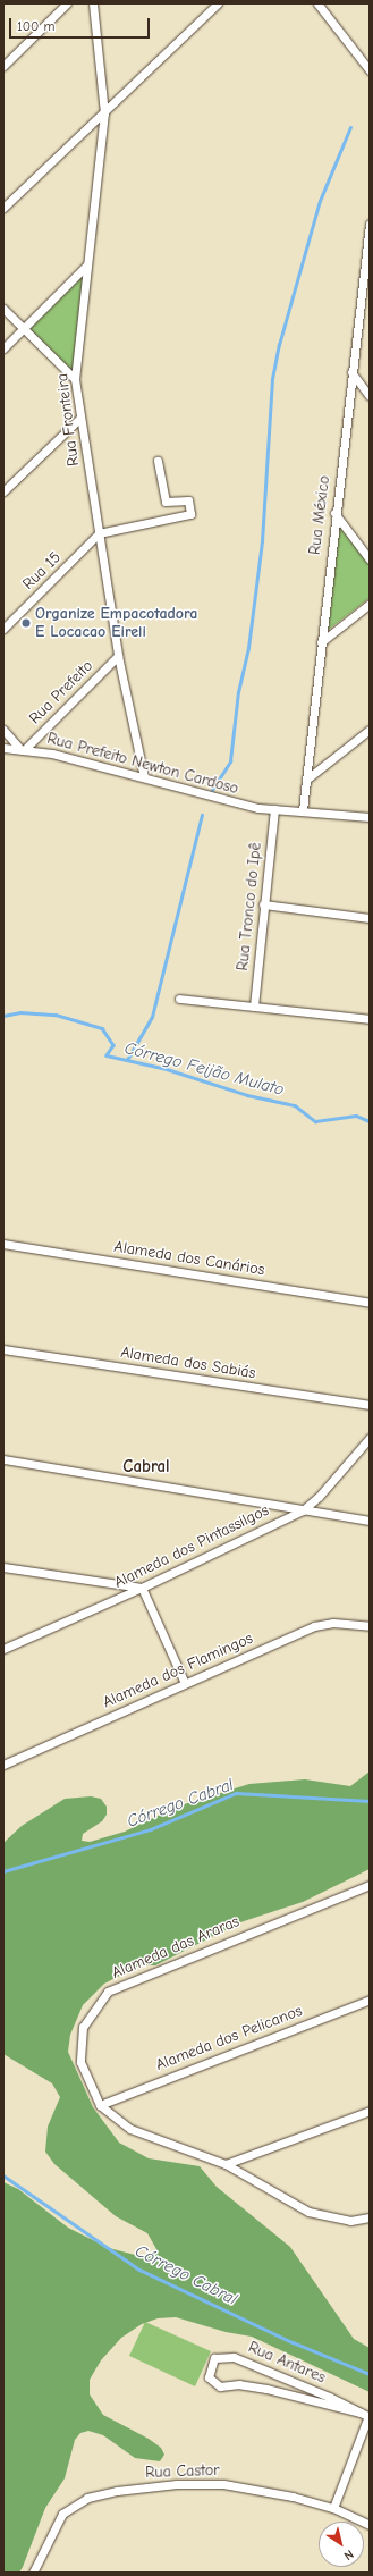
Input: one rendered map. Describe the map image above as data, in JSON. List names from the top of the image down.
{
  "streets": {
    "street": [
      "Rua Fronteira",
      "Rua México",
      "Rua 15",
      "Rua Prefeito",
      "Rua Prefeito Newton Cardoso",
      "Rua Tronco do Ipê",
      "Alameda dos Canários",
      "Alameda dos Sabiás",
      "Alameda dos Pintassilgos",
      "Alameda dos Flamingos",
      "Alameda das Araras",
      "Alameda dos Pelicanos",
      "Rua Antares",
      "Rua Castor"
    ]
  },
  "crossings": [
    ["Rua Fronteira", "Rua 15"],
    ["Rua Fronteira", "Rua Prefeito"],
    ["Rua Fronteira", "Rua Prefeito Newton Cardoso"],
    ["Rua México", "Rua Prefeito Newton Cardoso"],
    ["Rua Prefeito", "Rua Prefeito Newton Cardoso"],
    ["Rua Prefeito Newton Cardoso", "Rua Tronco do Ipê"],
    ["Alameda das Araras", "Alameda dos Pelicanos"]
  ],
  "districts": ["Cabral"],
  "water": ["Córrego Feijão Mulato", "Córrego Cabral"],
  "places": ["Organize Empacotadora E Locacao Eireli"],
  "scale_bar": "100 m",
  "north": "bottom right"
}
